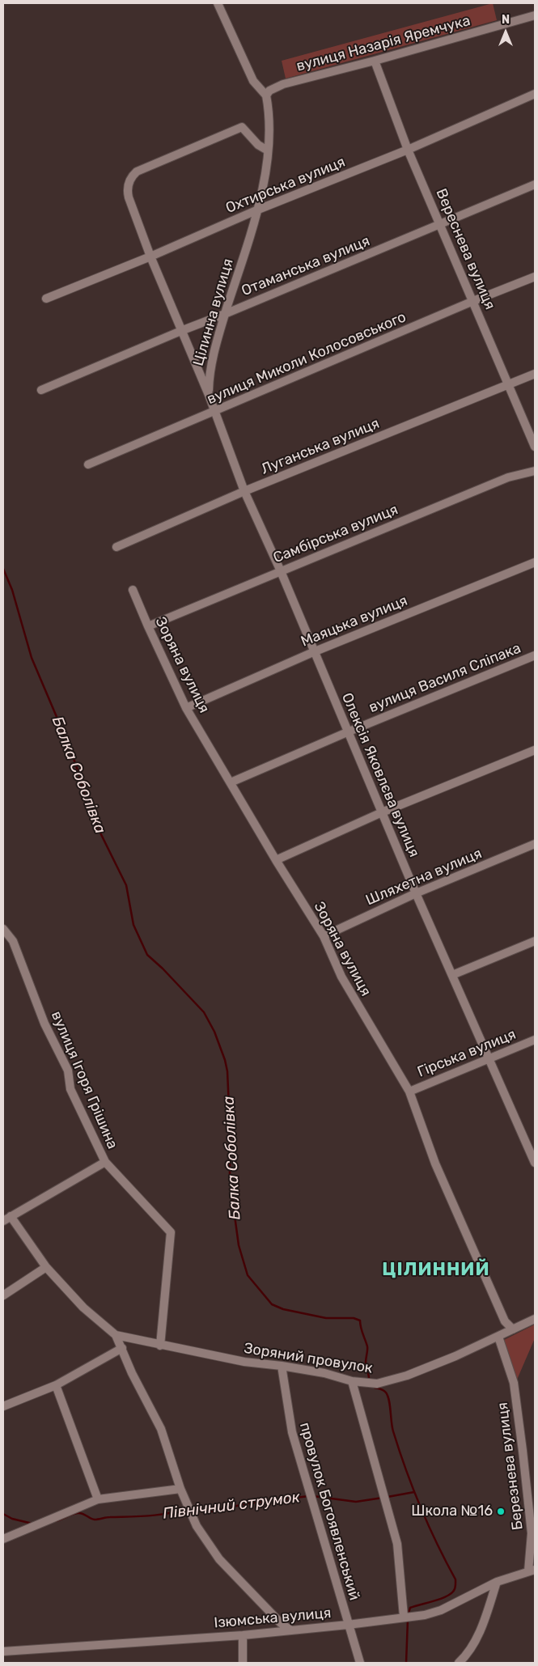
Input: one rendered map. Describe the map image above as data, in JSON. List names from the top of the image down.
{
  "streets": {
    "street": [
      "вулиця Назарія Яремчука",
      "Охтирська вулиця",
      "Вереснева вулиця",
      "Отаманська вулиця",
      "Цілинна вулиця",
      "вулиця Миколи Колосовського",
      "Луганська вулиця",
      "Самбірська вулиця",
      "Маяцька вулиця",
      "Зоряна вулиця",
      "вулиця Василя Сліпака",
      "Олексія Яковлєва вулиця",
      "Шляхетна вулиця",
      "Гірська вулиця",
      "вулиця Ігоря Грішина",
      "Зоряний провулок",
      "Березнева вулиця",
      "провулок Богоявленський",
      "Ізюмська вулиця"
    ]
  },
  "crossings": [
    ["вулиця Назарія Яремчука", "Вереснева вулиця"],
    ["вулиця Назарія Яремчука", "Цілинна вулиця"],
    ["Охтирська вулиця", "Вереснева вулиця"],
    ["Охтирська вулиця", "Цілинна вулиця"],
    ["Вереснева вулиця", "Отаманська вулиця"],
    ["Вереснева вулиця", "вулиця Миколи Колосовського"],
    ["Вереснева вулиця", "Луганська вулиця"],
    ["Отаманська вулиця", "Цілинна вулиця"],
    ["Цілинна вулиця", "Олексія Яковлєва вулиця"],
    ["вулиця Миколи Колосовського", "Олексія Яковлєва вулиця"],
    ["Луганська вулиця", "Олексія Яковлєва вулиця"],
    ["Самбірська вулиця", "Зоряна вулиця"],
    ["Самбірська вулиця", "Олексія Яковлєва вулиця"],
    ["Маяцька вулиця", "Зоряна вулиця"],
    ["Маяцька вулиця", "Олексія Яковлєва вулиця"],
    ["Зоряна вулиця", "вулиця Василя Сліпака"],
    ["Зоряна вулиця", "Шляхетна вулиця"],
    ["Зоряна вулиця", "Гірська вулиця"],
    ["Зоряна вулиця", "Зоряний провулок"],
    ["вулиця Василя Сліпака", "Олексія Яковлєва вулиця"],
    ["Олексія Яковлєва вулиця", "Шляхетна вулиця"],
    ["Олексія Яковлєва вулиця", "Гірська вулиця"],
    ["вулиця Ігоря Грішина", "Зоряний провулок"],
    ["Зоряний провулок", "Березнева вулиця"],
    ["Зоряний провулок", "провулок Богоявленський"],
    ["Березнева вулиця", "Ізюмська вулиця"],
    ["провулок Богоявленський", "Ізюмська вулиця"]
  ],
  "districts": ["ЦІЛИННИЙ"],
  "water": ["Балка Соболівка", "Північний струмок"],
  "places": ["Школа №16"],
  "north": "top"
}
